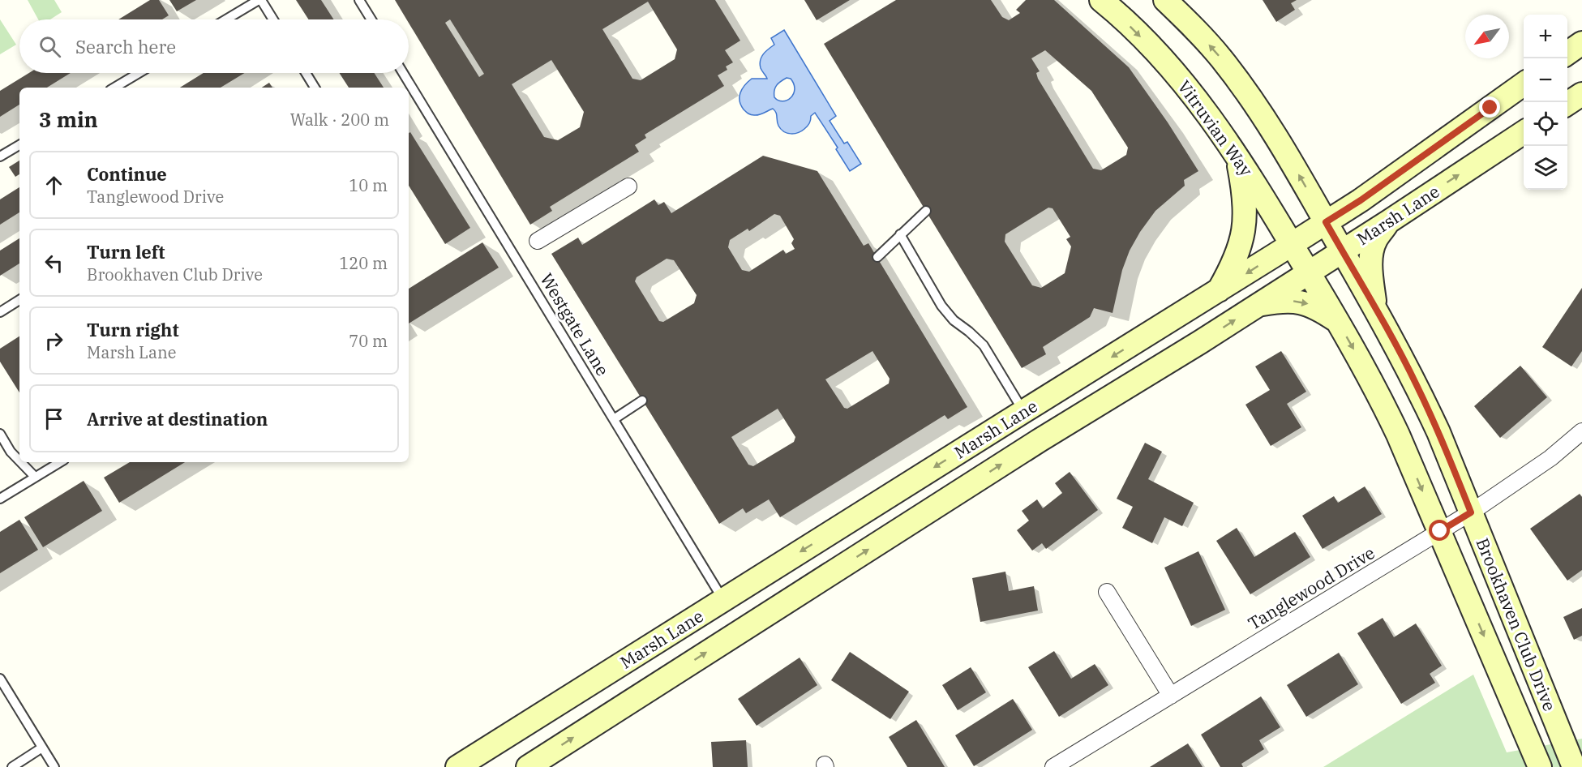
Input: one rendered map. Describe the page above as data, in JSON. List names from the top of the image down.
{
  "streets": {
    "main road": ["Vitruvian Way", "Marsh Lane", "Brookhaven Club Drive"],
    "street": ["Tanglewood Drive"],
    "lane": ["Westgate Lane"]
  },
  "crossings": [
    ["Vitruvian Way", "Marsh Lane"],
    ["Vitruvian Way", "Brookhaven Club Drive"],
    ["Marsh Lane", "Westgate Lane"],
    ["Marsh Lane", "Brookhaven Club Drive"],
    ["Tanglewood Drive", "Brookhaven Club Drive"]
  ],
  "north": "bottom left",
  "page": {
    "map_buttons": ["+", "−"],
    "search": "Search here",
    "heading": ["3 min", "Walk · 200 m"],
    "list": [
      ["Continue", "Tanglewood Drive", "10 m"],
      ["Turn left", "Brookhaven Club Drive", "120 m"],
      ["Turn right", "Marsh Lane", "70 m"],
      "Arrive at destination"
    ]
  }
}
